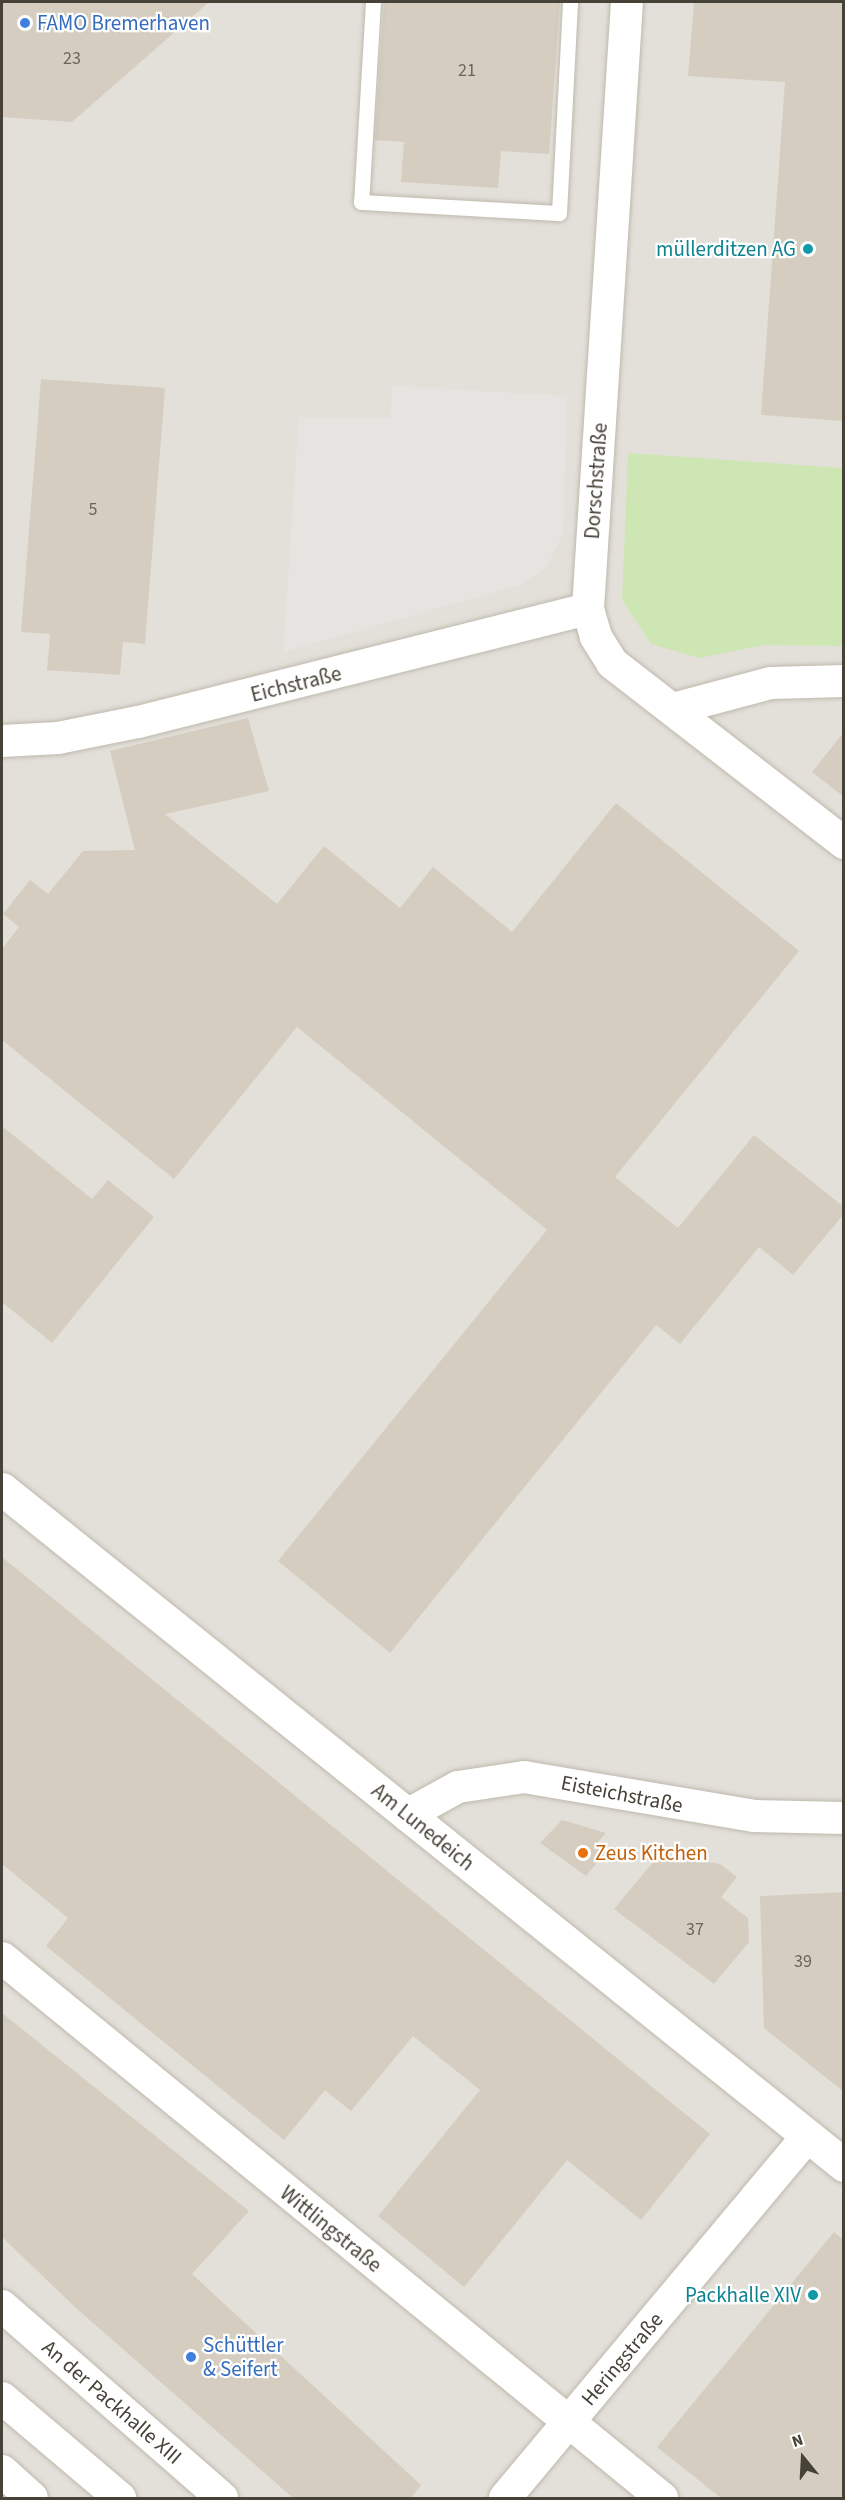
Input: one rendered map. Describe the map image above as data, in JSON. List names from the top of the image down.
{
  "streets": {
    "street": [
      "Dorschstraße",
      "Eichstraße",
      "Eisteichstraße",
      "Am Lunedeich",
      "Wittlingstraße",
      "Heringstraße",
      "An der Packhalle XIII"
    ]
  },
  "crossings": [
    ["Dorschstraße", "Eichstraße"],
    ["Eisteichstraße", "Am Lunedeich"],
    ["Am Lunedeich", "Heringstraße"],
    ["Wittlingstraße", "Heringstraße"]
  ],
  "places": [
    "FAMO Bremerhaven",
    "müllerditzen AG",
    "Zeus Kitchen",
    "Packhalle XIV",
    "Schüttler & Seifert"
  ],
  "house_numbers": [
    "23",
    "21",
    "5",
    "37",
    "39"
  ],
  "north": "top"
}
